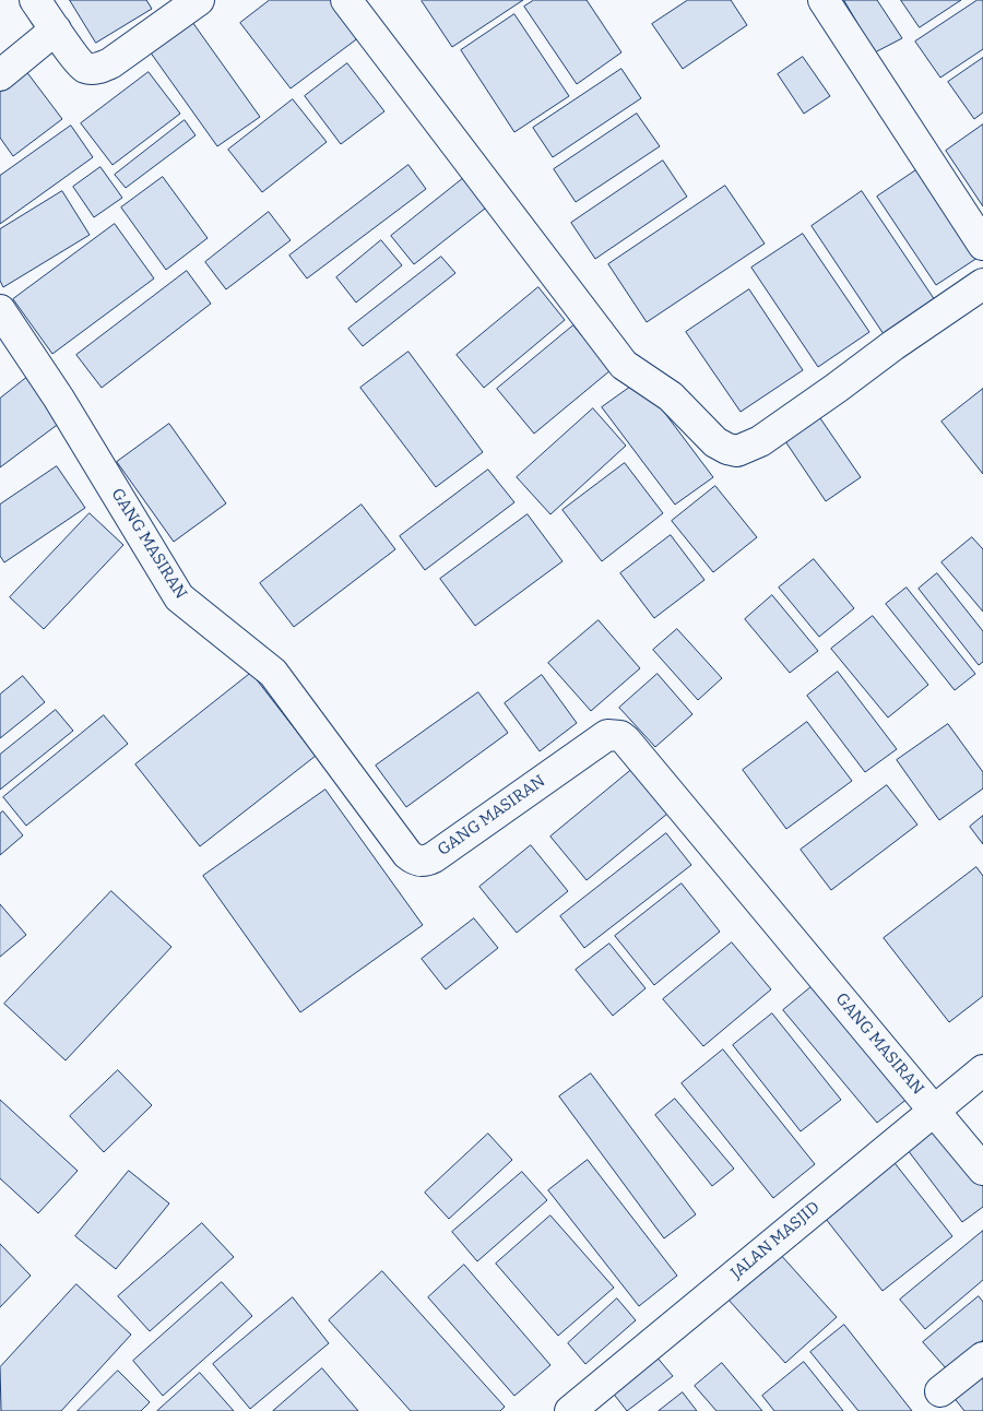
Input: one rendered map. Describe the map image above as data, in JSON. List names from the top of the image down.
{
  "streets": {
    "street": ["GANG MASIRAN", "JALAN MASJID"]
  },
  "crossings": [
    ["GANG MASIRAN", "JALAN MASJID"]
  ]
}
